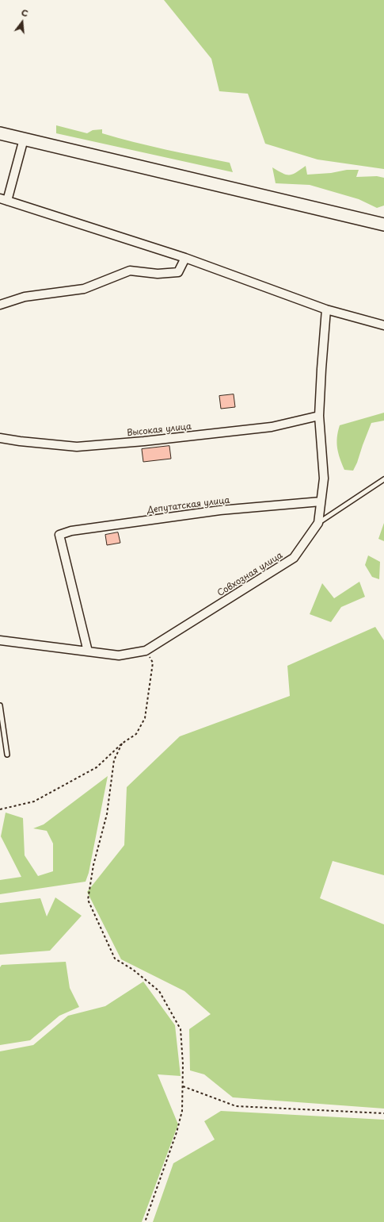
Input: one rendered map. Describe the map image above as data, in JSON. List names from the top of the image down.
{
  "streets": {
    "street": ["Высокая улица", "Депутатская улица", "Совхозная улица"]
  },
  "crossings": [
    ["Высокая улица", "Совхозная улица"],
    ["Депутатская улица", "Совхозная улица"]
  ],
  "north": "top"
}
